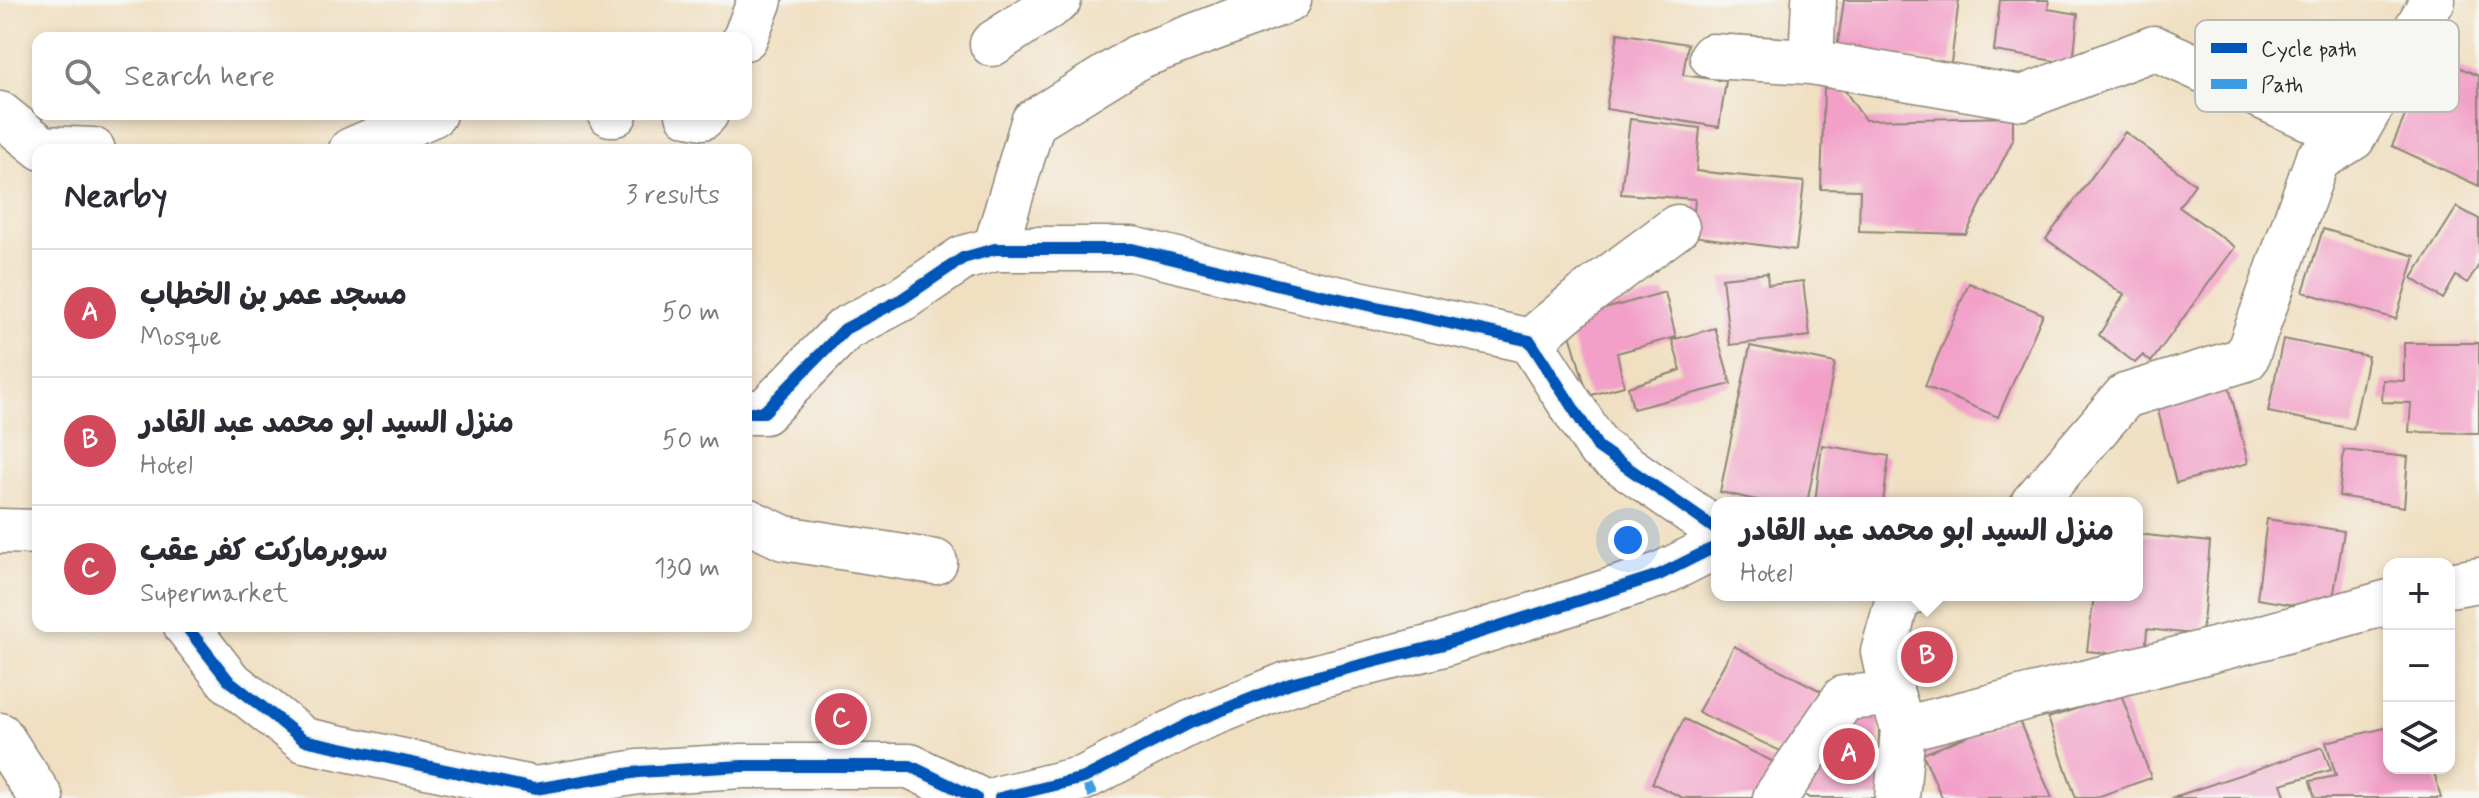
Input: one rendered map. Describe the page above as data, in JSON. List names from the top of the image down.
{
  "legend": ["Cycle path", "Path"],
  "page": {
    "search": "Search here",
    "heading": ["Nearby", "3 results"],
    "list": [
      {
        "mark": "A",
        "name": "مسجد عمر بن الخطاب",
        "note": "Mosque",
        "value": "50 m"
      },
      {
        "mark": "B",
        "name": "منزل السيد ابو محمد عبد القادر",
        "note": "Hotel",
        "value": "50 m"
      },
      {
        "mark": "C",
        "name": "سوبرماركت كفر عقب",
        "note": "Supermarket",
        "value": "130 m"
      }
    ],
    "popup": ["منزل السيد ابو محمد عبد القادر", "Hotel"],
    "map_buttons": ["+", "−"],
    "pins": ["B", "C", "A"]
  }
}
